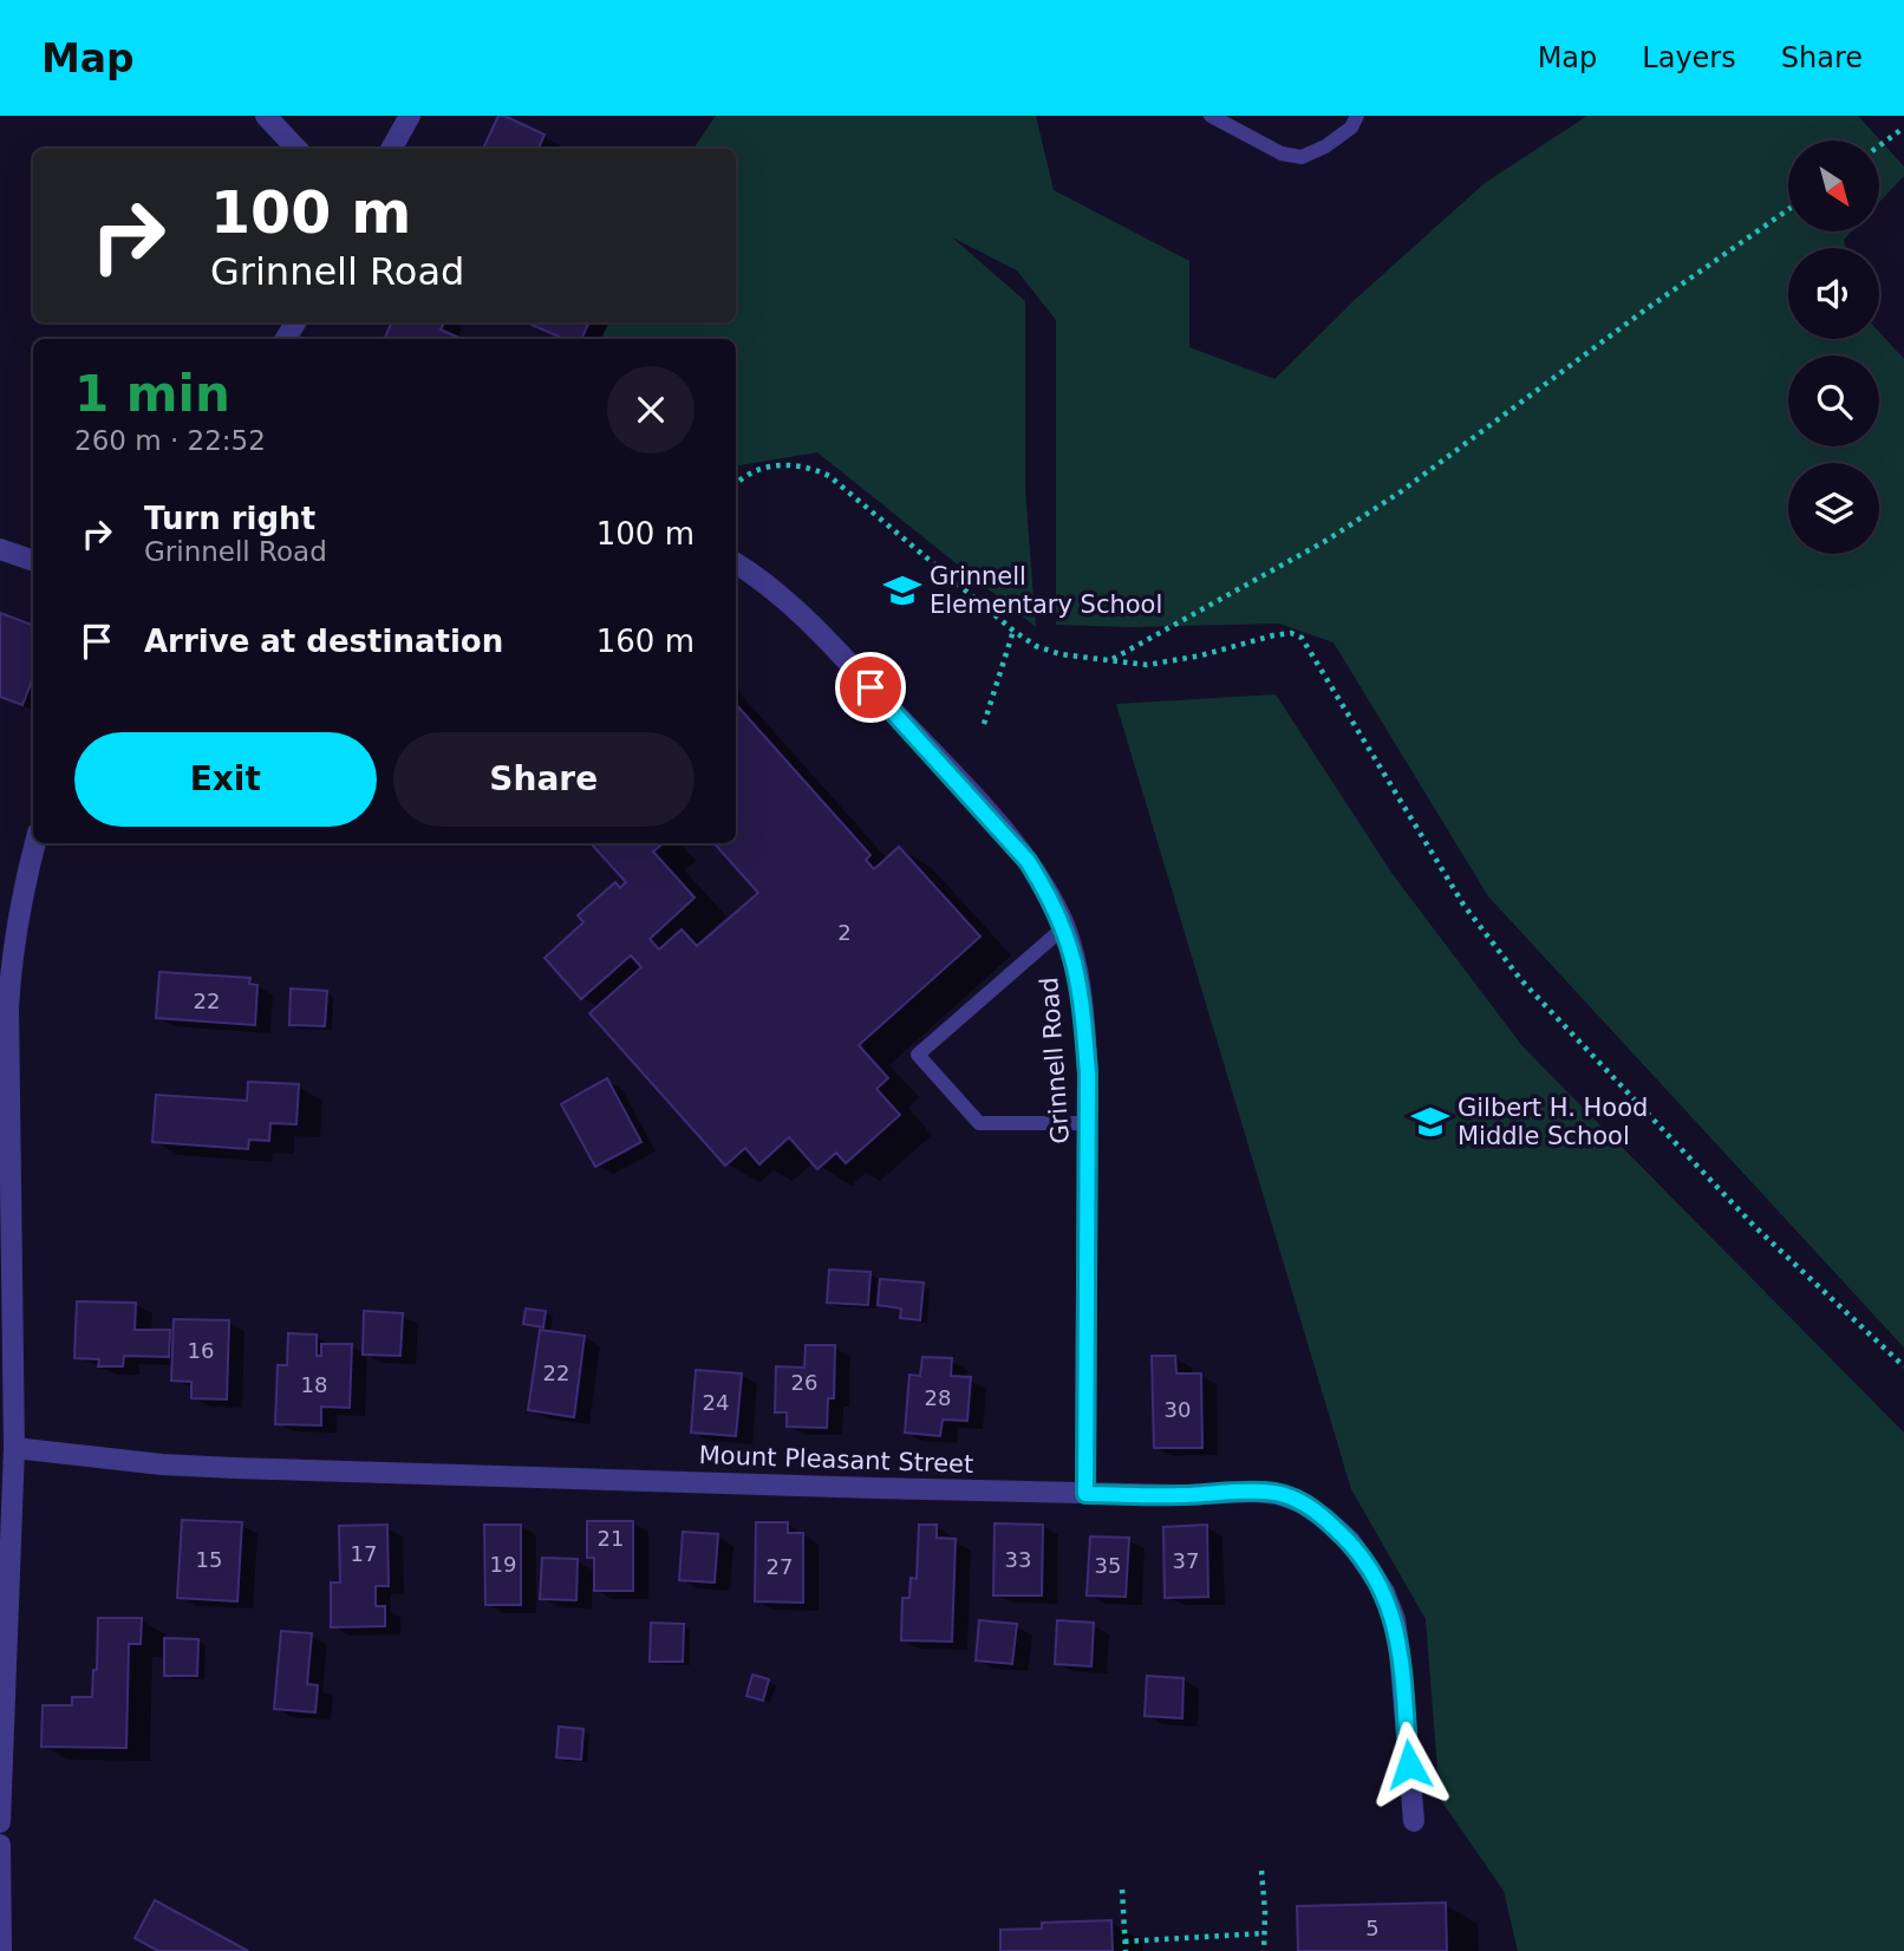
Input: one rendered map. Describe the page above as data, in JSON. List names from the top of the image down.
{
  "streets": {
    "street": ["Grinnell Road", "Mount Pleasant Street"]
  },
  "crossings": [
    ["Grinnell Road", "Mount Pleasant Street"]
  ],
  "places": {
    "school or university": ["Grinnell Elementary School", "Gilbert H. Hood Middle School"]
  },
  "house_numbers": [
    "2",
    "22",
    "16",
    "22",
    "26",
    "18",
    "28",
    "24",
    "30",
    "21",
    "17",
    "15",
    "33",
    "37",
    "19",
    "35",
    "27",
    "5"
  ],
  "north": "bottom right",
  "page": {
    "header": "Map",
    "nav": ["Map", "Layers", "Share"],
    "turn": ["100 m", "Grinnell Road"],
    "heading": ["1 min", "260 m · 22:52"],
    "list": [
      {
        "name": "Turn right",
        "note": "Grinnell Road",
        "value": "100 m"
      },
      {
        "name": "Arrive at destination",
        "value": "160 m"
      }
    ],
    "buttons": ["Exit", "Share"]
  }
}
